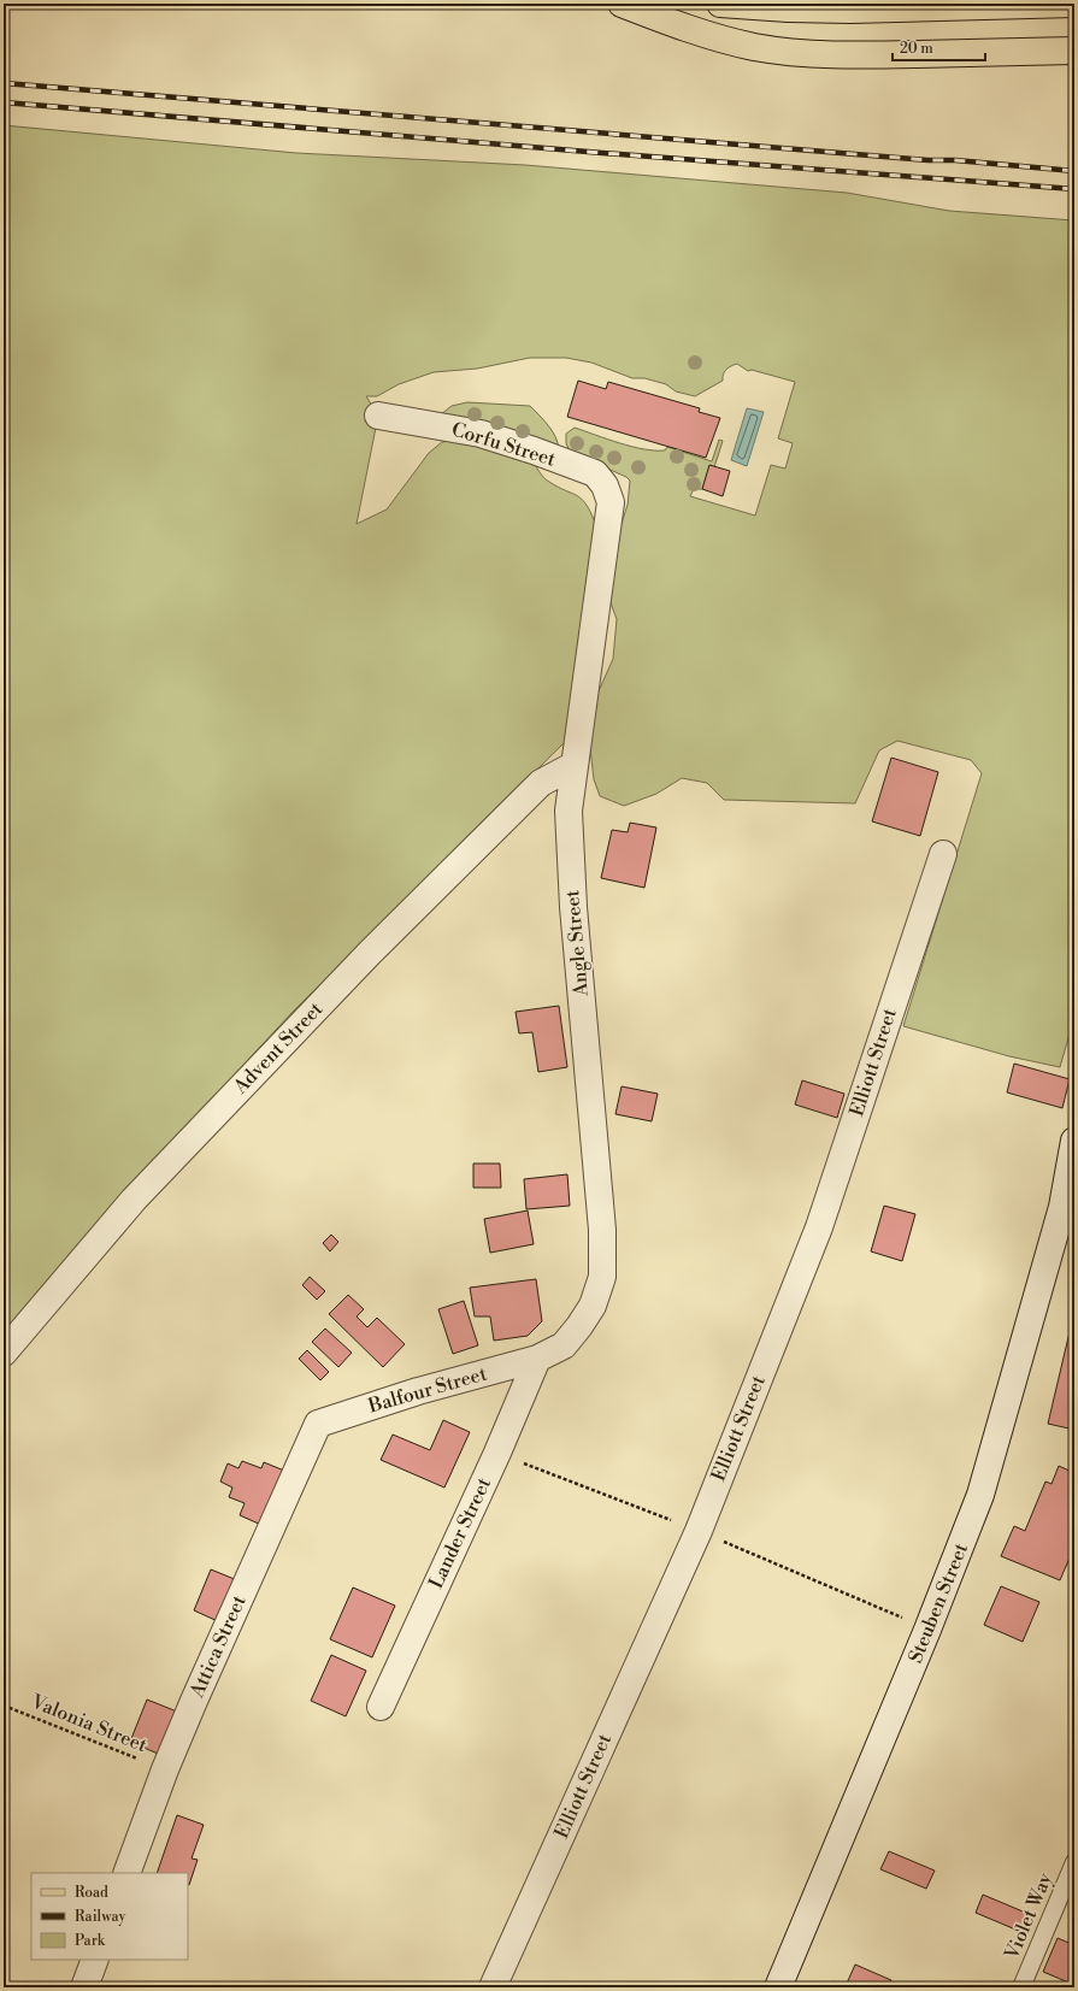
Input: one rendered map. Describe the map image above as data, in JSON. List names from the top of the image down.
{
  "streets": {
    "street": [
      "Corfu Street",
      "Angle Street",
      "Advent Street",
      "Elliott Street",
      "Balfour Street",
      "Lander Street",
      "Steuben Street",
      "Attica Street"
    ],
    "lane": ["Violet Way"],
    "path": ["Valonia Street"]
  },
  "crossings": [
    ["Corfu Street", "Angle Street"],
    ["Angle Street", "Advent Street"],
    ["Angle Street", "Balfour Street"],
    ["Angle Street", "Lander Street"],
    ["Balfour Street", "Lander Street"],
    ["Balfour Street", "Attica Street"],
    ["Attica Street", "Valonia Street"]
  ],
  "legend": ["Road", "Railway", "Park"],
  "scale_bar": "20 m"
}
